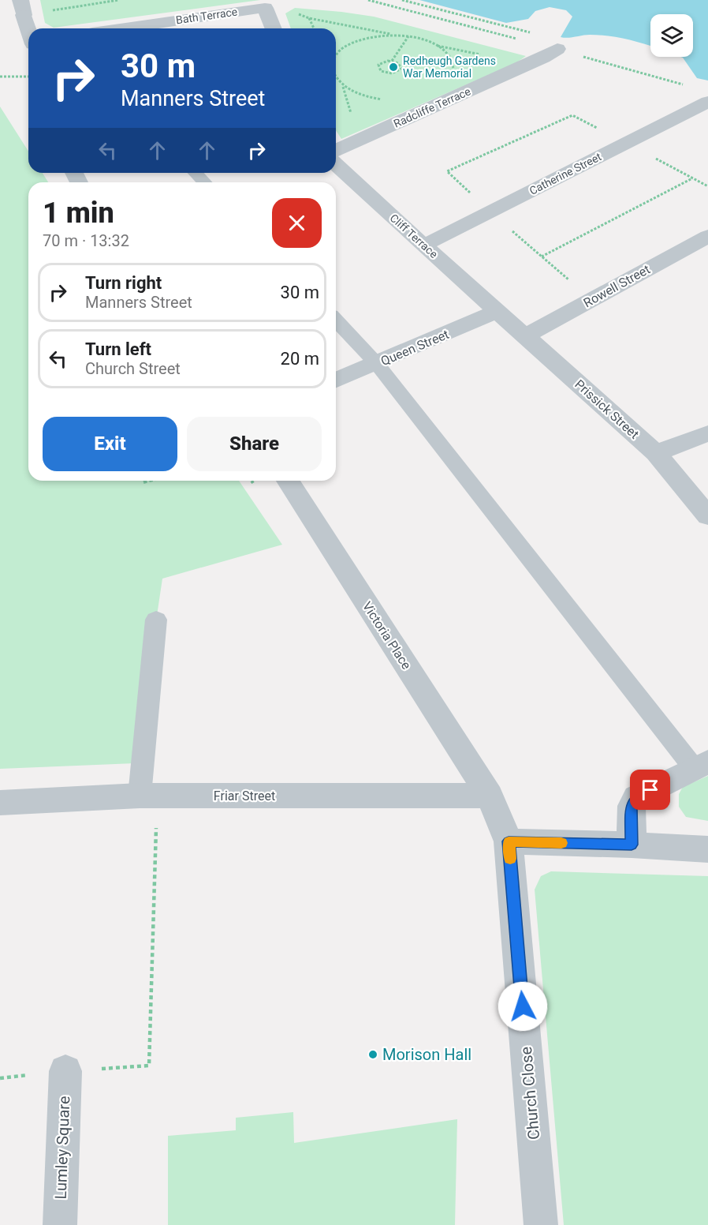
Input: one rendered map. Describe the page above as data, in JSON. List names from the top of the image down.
{
  "streets": {
    "street": [
      "Bath Terrace",
      "Radcliffe Terrace",
      "Catherine Street",
      "Cliff Terrace",
      "Rowell Street",
      "Queen Street",
      "Prissick Street",
      "Victoria Place",
      "Friar Street",
      "Church Close",
      "Lumley Square"
    ]
  },
  "crossings": [
    ["Catherine Street", "Cliff Terrace"],
    ["Cliff Terrace", "Queen Street"],
    ["Cliff Terrace", "Prissick Street"],
    ["Rowell Street", "Prissick Street"],
    ["Queen Street", "Prissick Street"],
    ["Victoria Place", "Friar Street"],
    ["Victoria Place", "Church Close"],
    ["Friar Street", "Church Close"]
  ],
  "places": ["Redheugh Gardens War Memorial", "Morison Hall"],
  "page": {
    "turn": ["30 m", "Manners Street"],
    "heading": ["1 min", "70 m · 13:32"],
    "list": [
      {
        "name": "Turn right",
        "note": "Manners Street",
        "value": "30 m"
      },
      {
        "name": "Turn left",
        "note": "Church Street",
        "value": "20 m"
      }
    ],
    "buttons": ["Exit", "Share"]
  }
}
